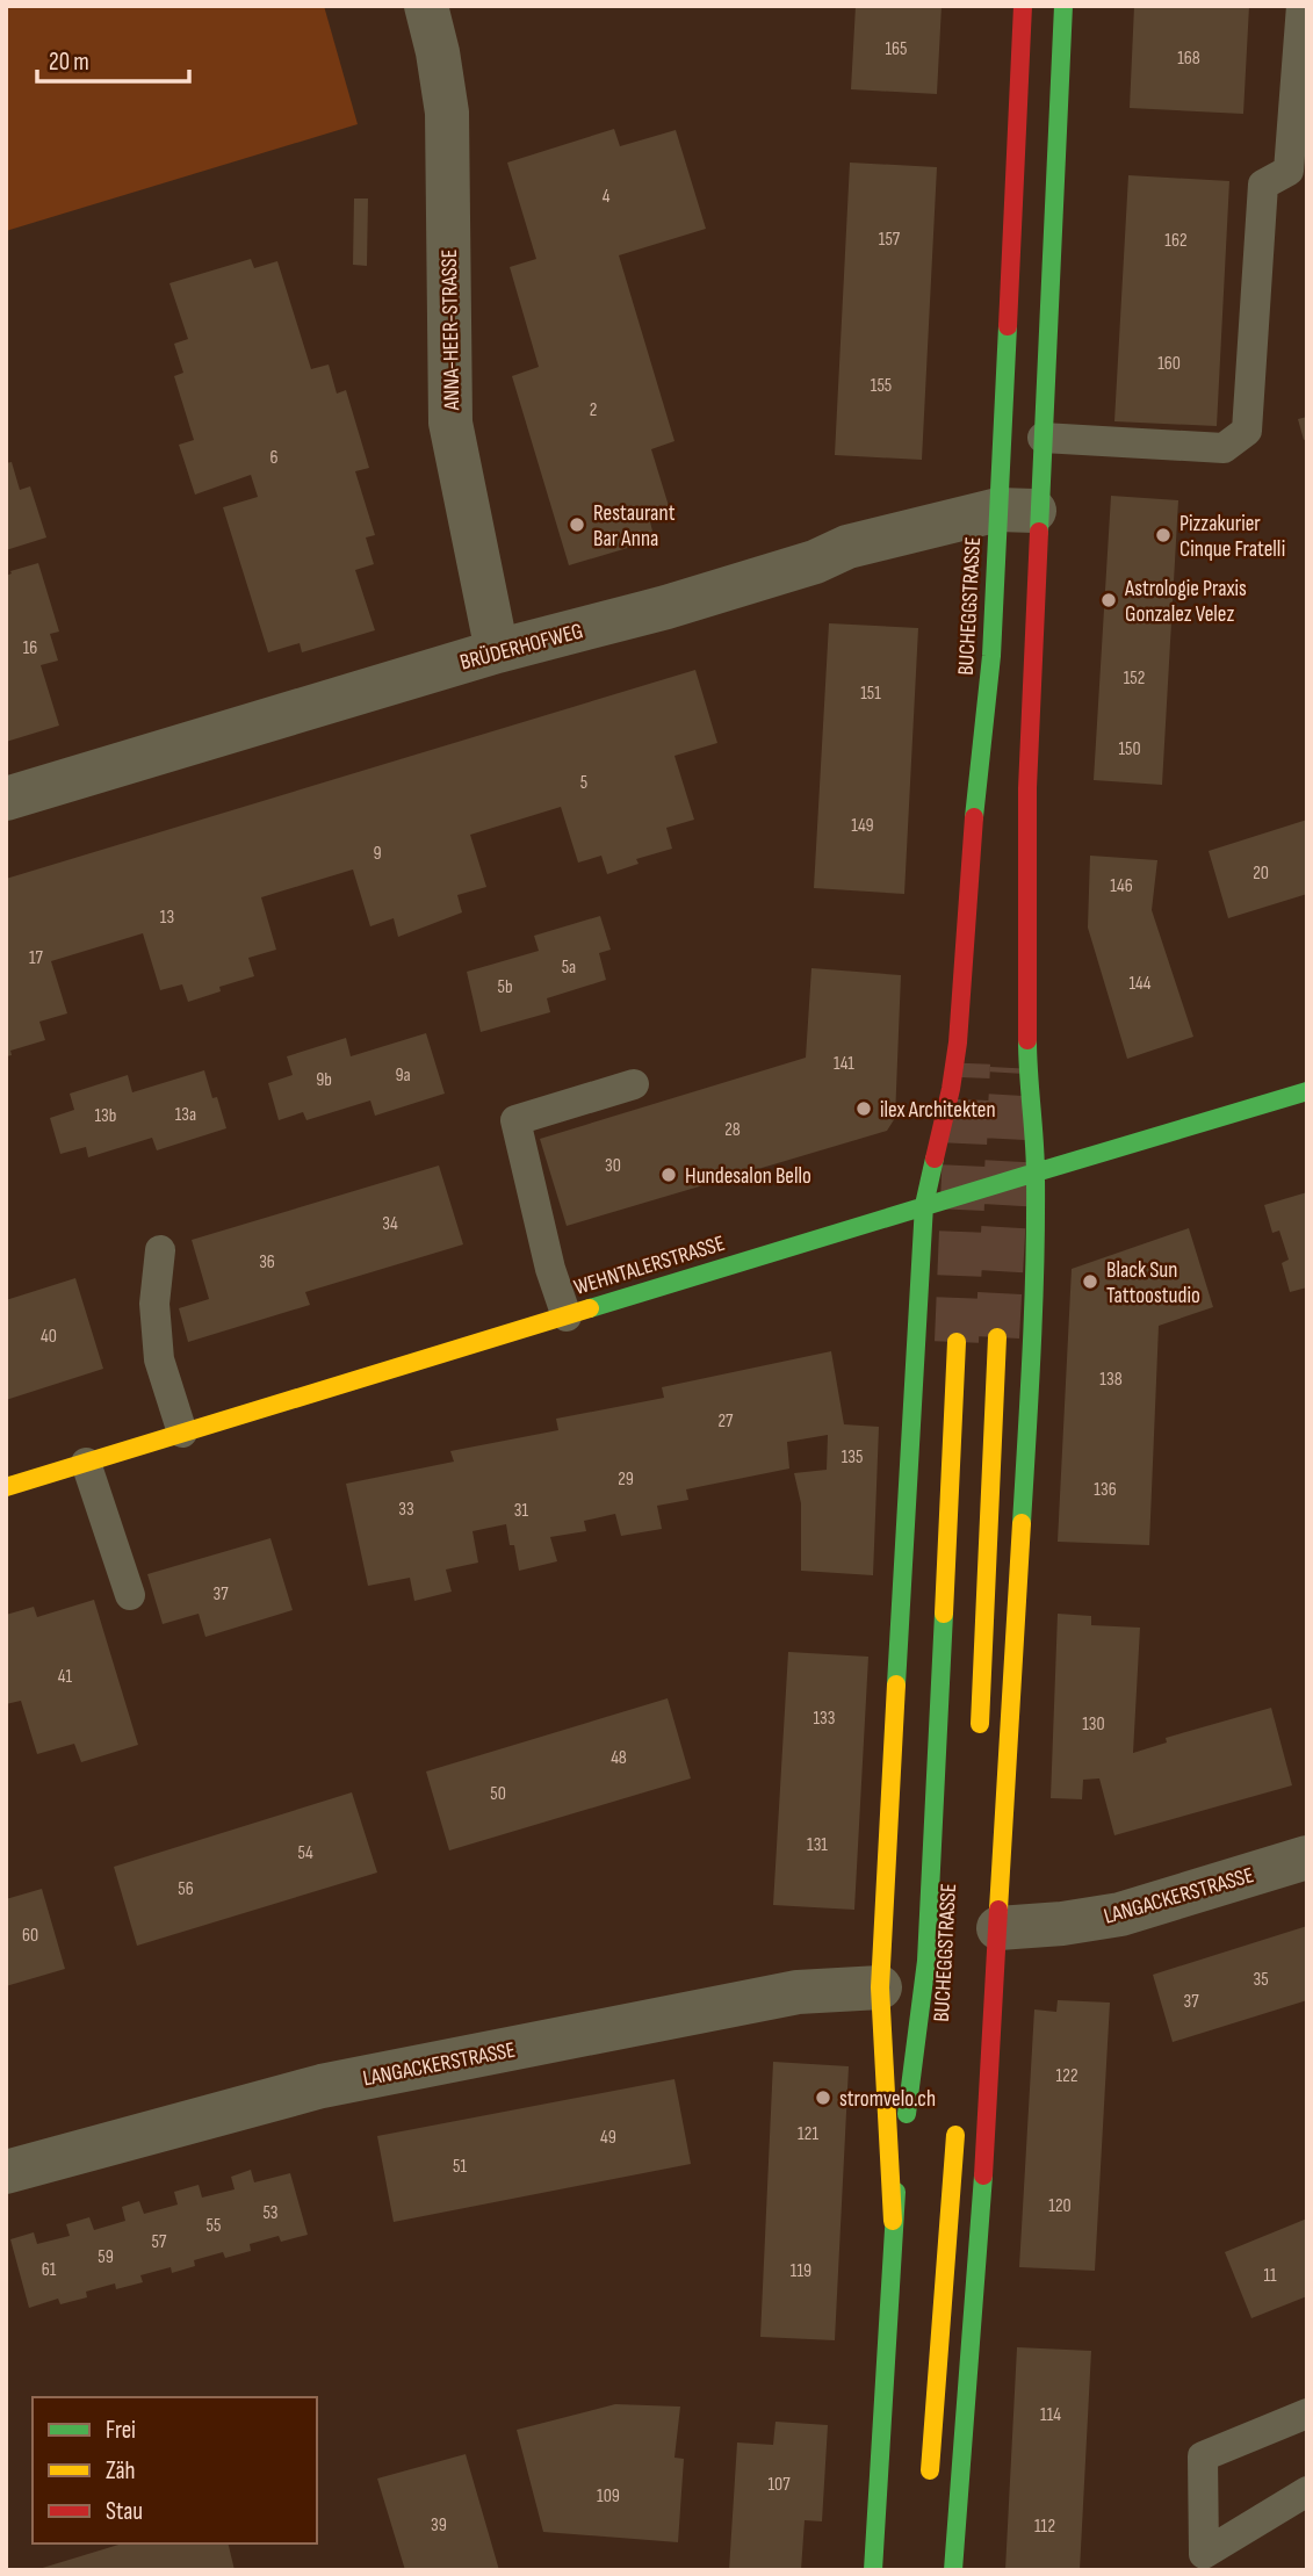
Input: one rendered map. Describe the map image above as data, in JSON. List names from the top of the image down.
{
  "streets": {
    "main road": ["BUCHEGGSTRASSE", "WEHNTALERSTRASSE"],
    "street": ["ANNA-HEER-STRASSE", "BRÜDERHOFWEG", "LANGACKERSTRASSE"]
  },
  "crossings": [
    ["ANNA-HEER-STRASSE", "BRÜDERHOFWEG"],
    ["BUCHEGGSTRASSE", "BRÜDERHOFWEG"],
    ["BUCHEGGSTRASSE", "WEHNTALERSTRASSE"],
    ["BUCHEGGSTRASSE", "LANGACKERSTRASSE"]
  ],
  "places": [
    "Restaurant Bar Anna",
    "Pizzakurier Cinque Fratelli",
    "Astrologie Praxis Gonzalez Velez",
    "ilex Architekten",
    "Hundesalon Bello",
    "Black Sun Tattoostudio",
    "stromvelo.ch"
  ],
  "house_numbers": [
    "165",
    "168",
    "4",
    "157",
    "162",
    "160",
    "155",
    "2",
    "6",
    "16",
    "152",
    "151",
    "150",
    "5",
    "149",
    "9",
    "20",
    "146",
    "13",
    "17",
    "5a",
    "144",
    "5b",
    "141",
    "9a",
    "9b",
    "13a",
    "13b",
    "28",
    "30",
    "34",
    "36",
    "40",
    "138",
    "27",
    "135",
    "29",
    "136",
    "33",
    "31",
    "37",
    "41",
    "133",
    "130",
    "48",
    "50",
    "131",
    "54",
    "56",
    "60",
    "35",
    "37",
    "122",
    "121",
    "49",
    "51",
    "120",
    "53",
    "55",
    "57",
    "59",
    "61",
    "119",
    "11",
    "114",
    "107",
    "109",
    "39",
    "112"
  ],
  "legend": ["Frei", "Zäh", "Stau"],
  "scale_bar": "20 m"
}
